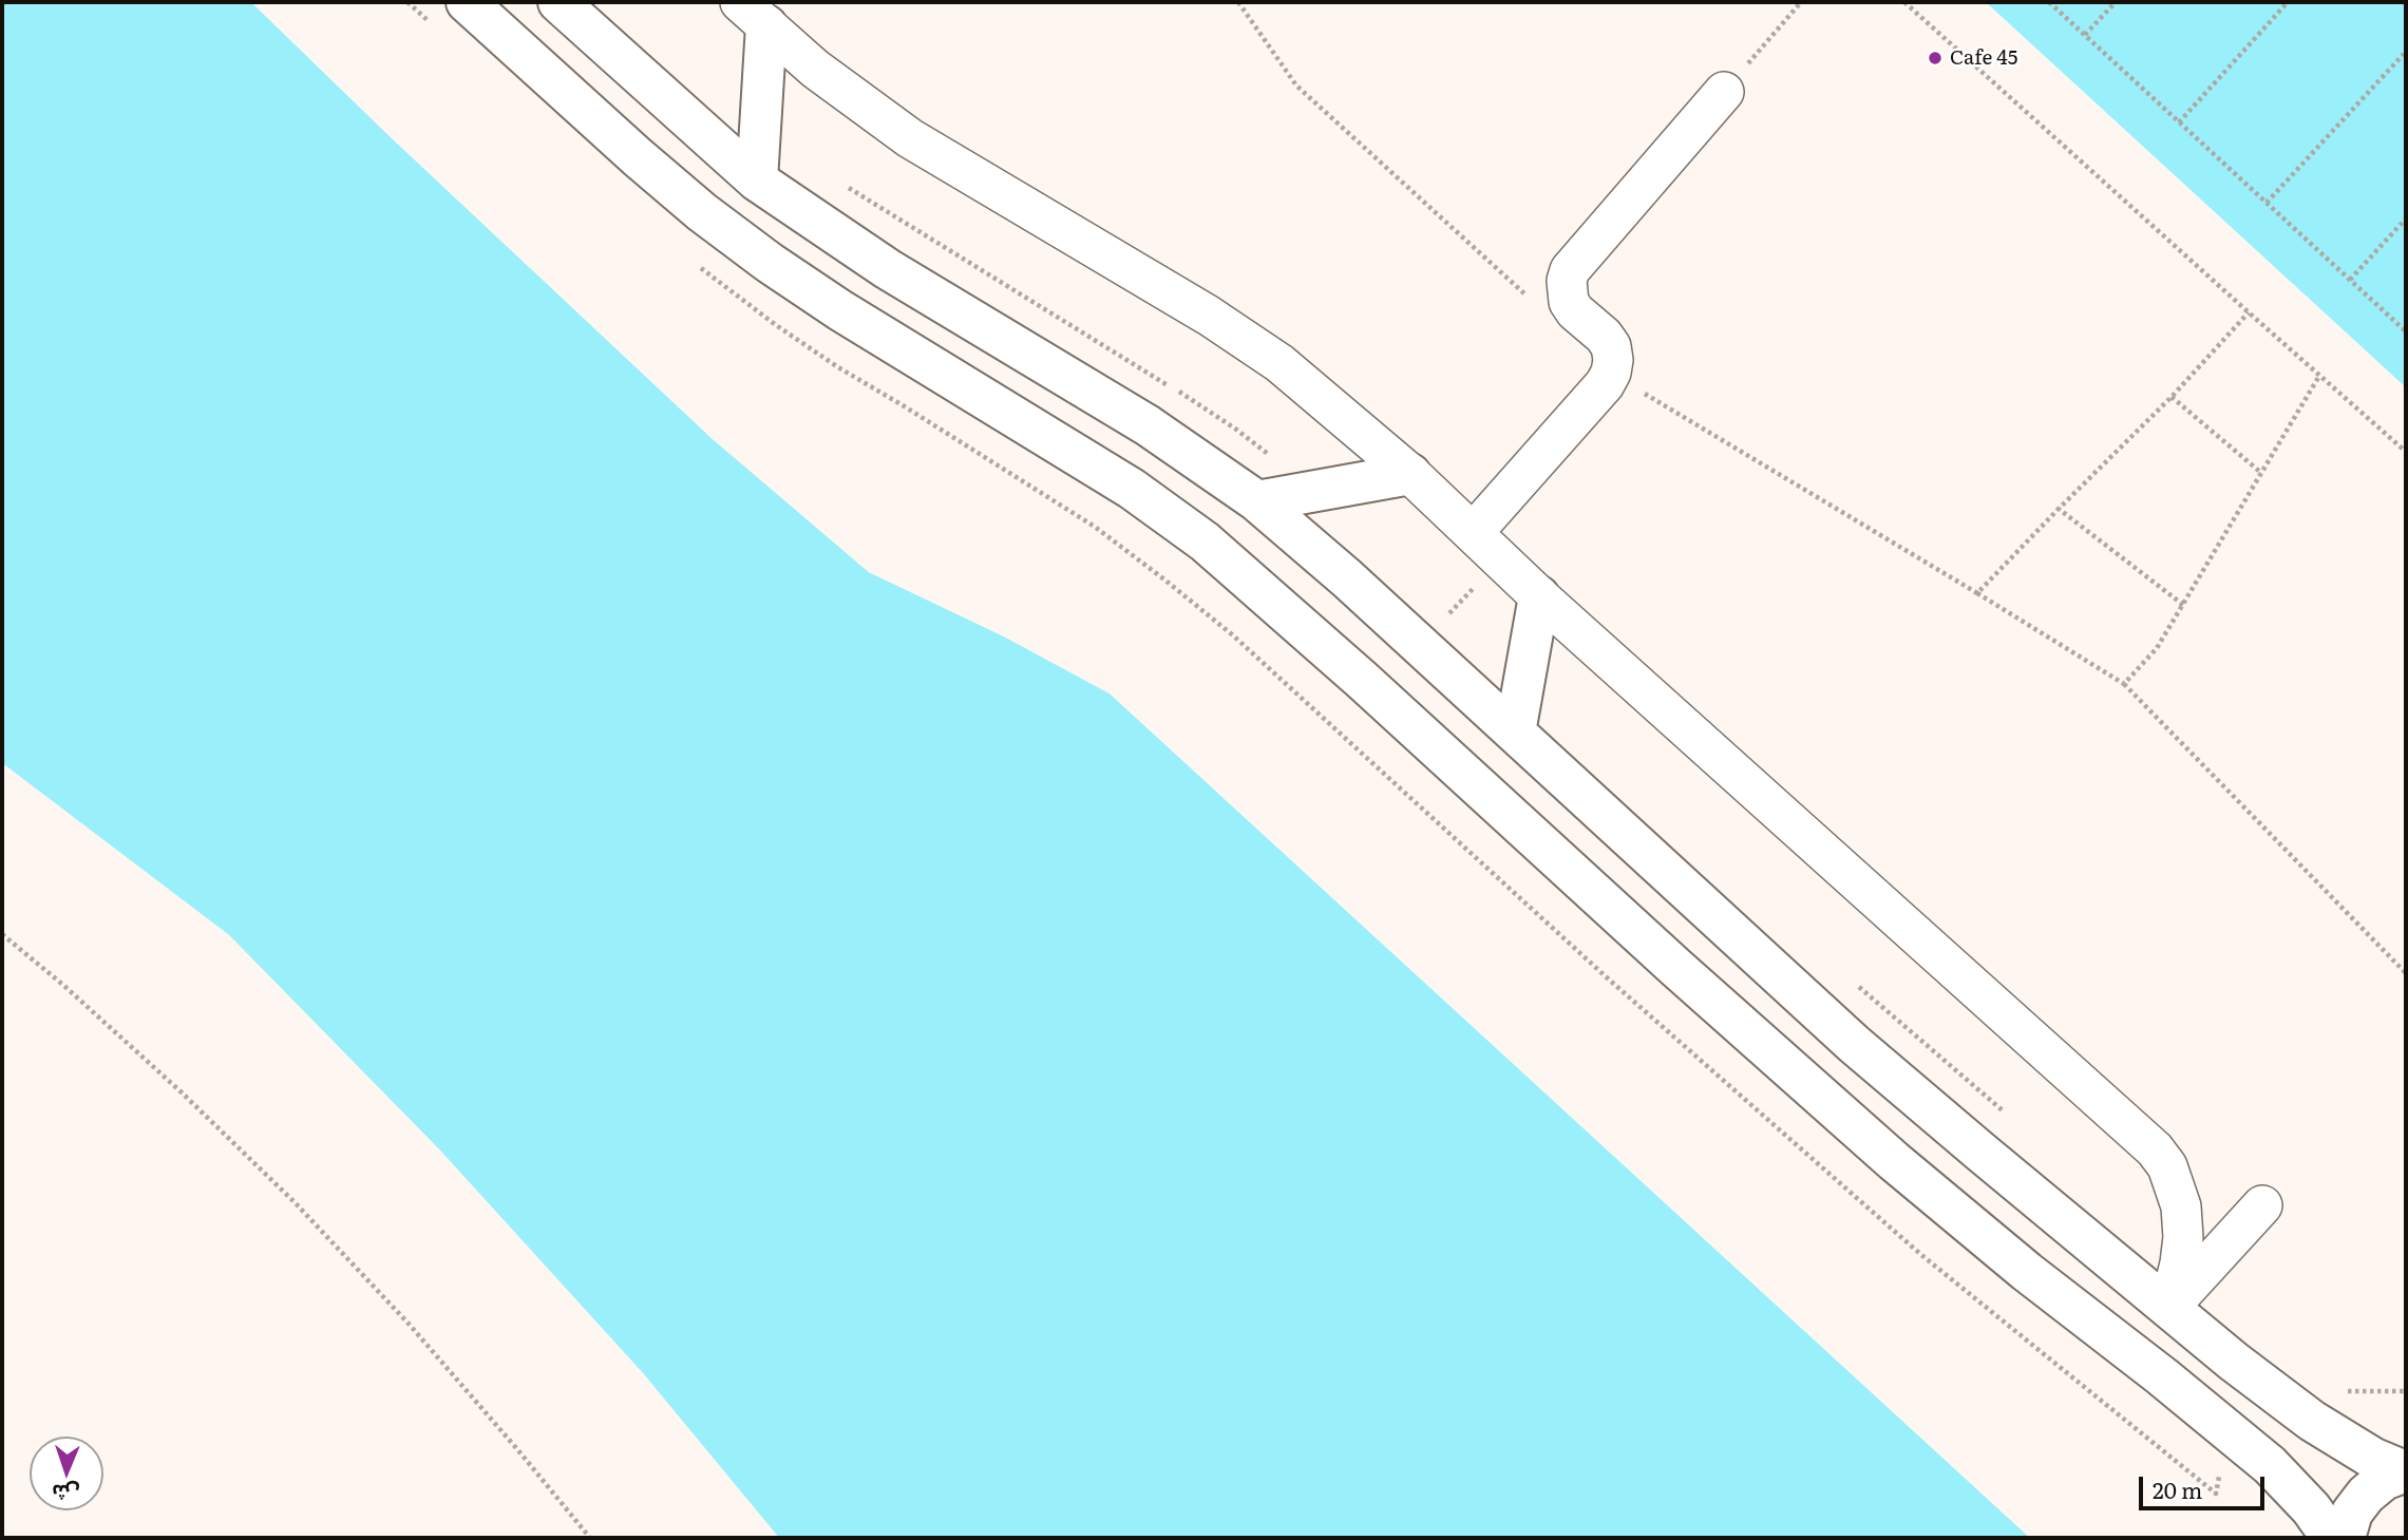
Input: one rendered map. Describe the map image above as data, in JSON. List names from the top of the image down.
{
  "places": ["Cafe 45"],
  "scale_bar": "20 m",
  "north": "bottom"
}
